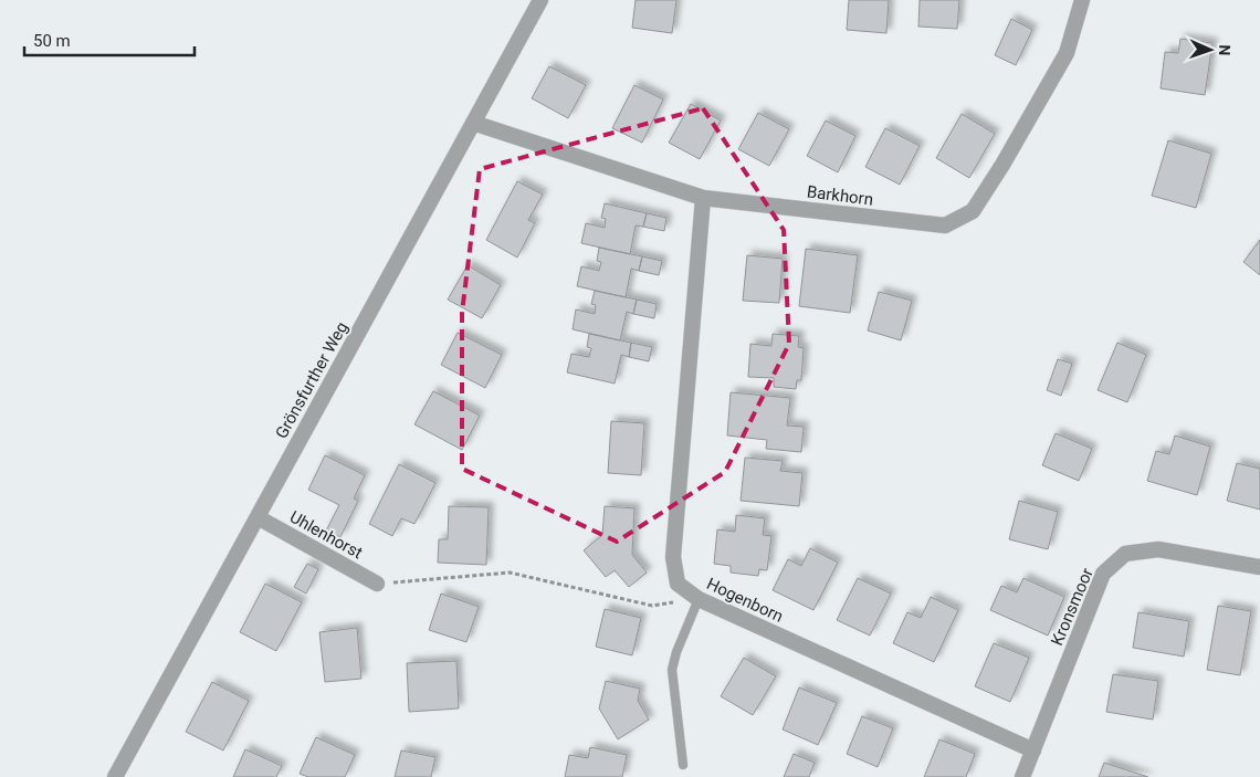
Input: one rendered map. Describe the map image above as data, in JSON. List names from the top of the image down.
{
  "streets": {
    "street": [
      "Barkhorn",
      "Grönsfurther Weg",
      "Uhlenhorst",
      "Hogenborn",
      "Kronsmoor"
    ]
  },
  "crossings": [
    ["Barkhorn", "Grönsfurther Weg"],
    ["Barkhorn", "Hogenborn"],
    ["Grönsfurther Weg", "Uhlenhorst"],
    ["Hogenborn", "Kronsmoor"]
  ],
  "scale_bar": "50 m",
  "north": "right"
}
